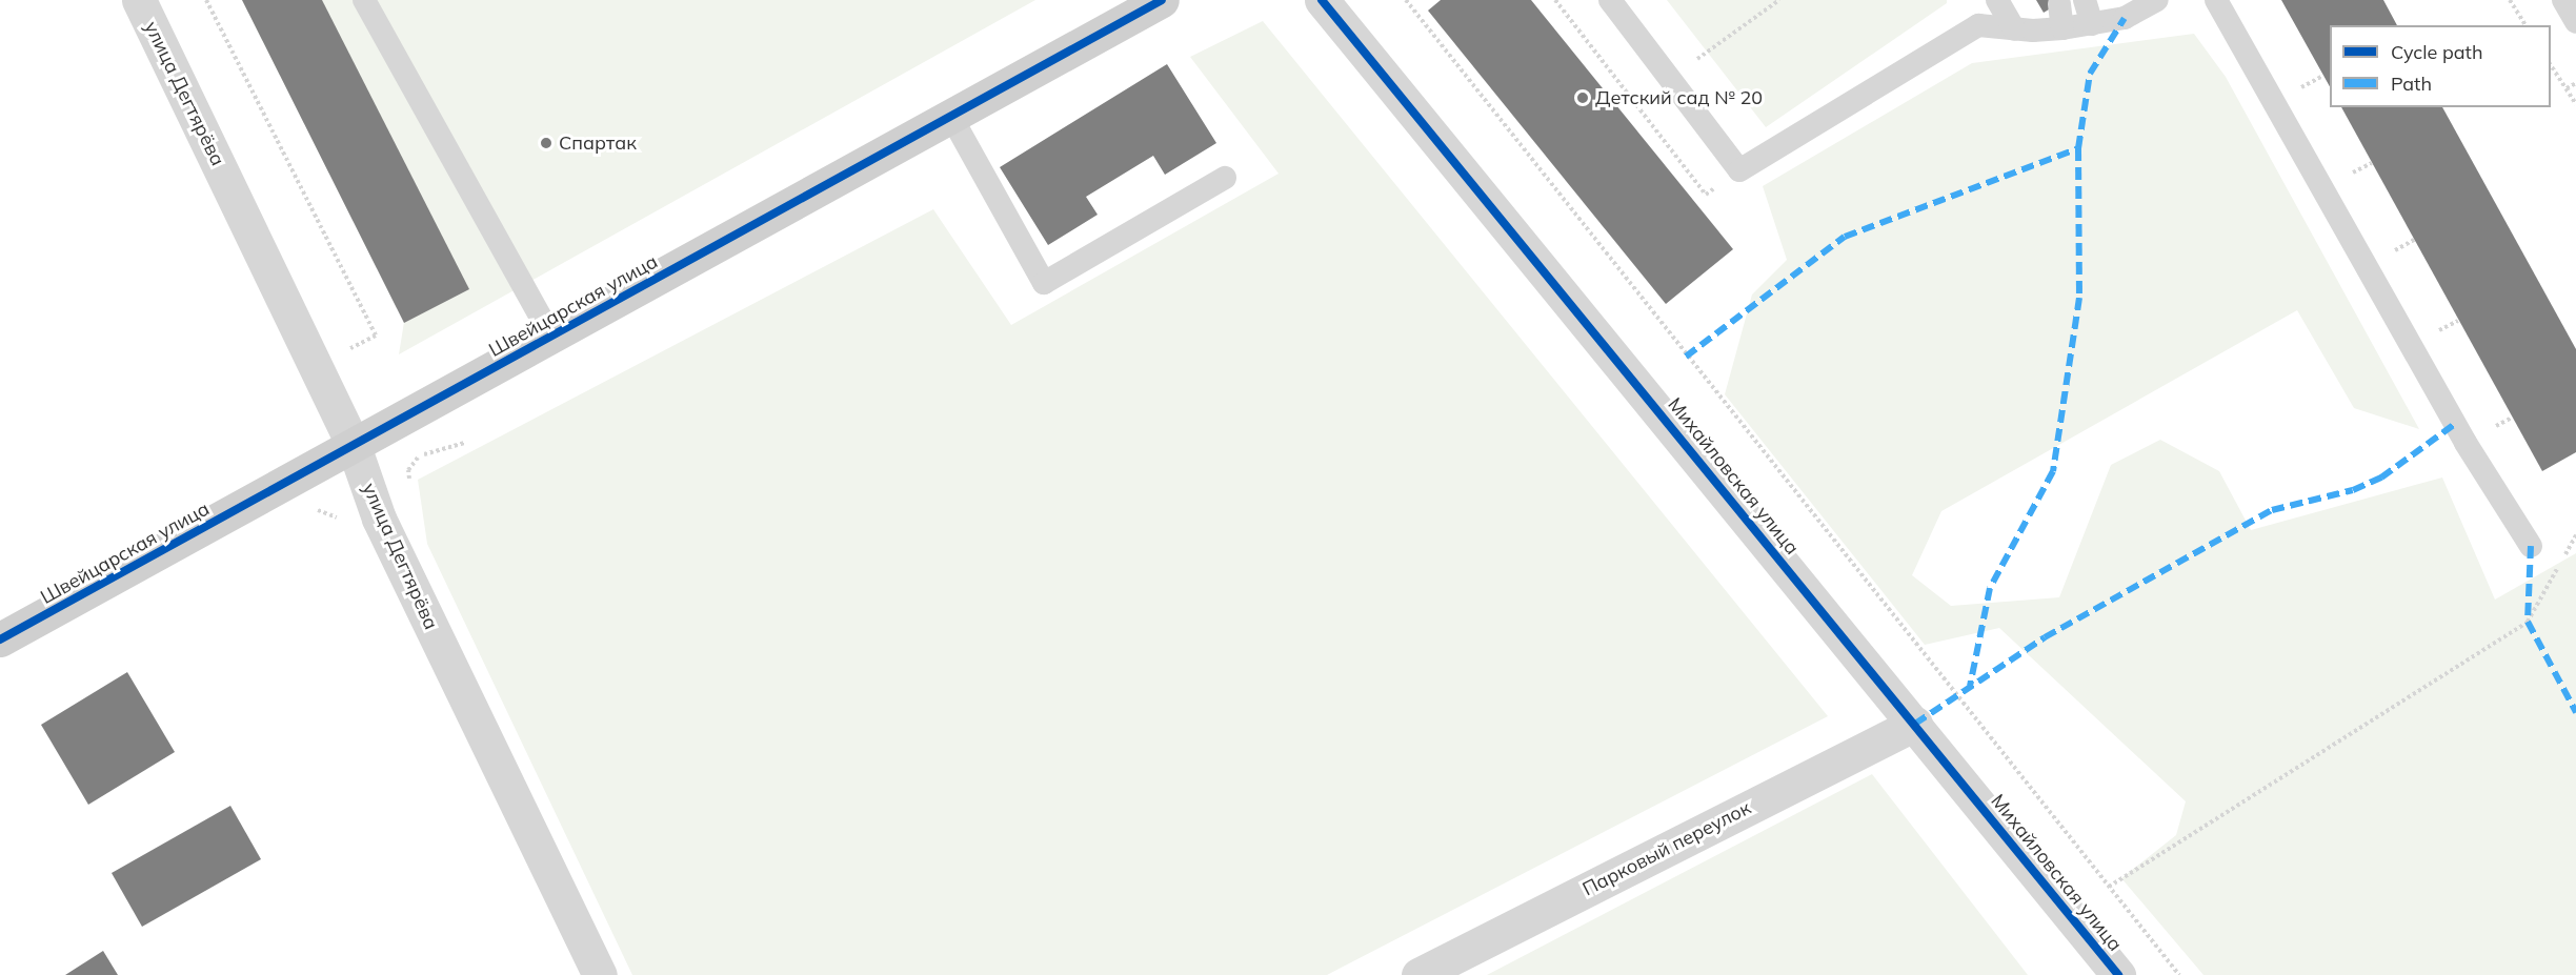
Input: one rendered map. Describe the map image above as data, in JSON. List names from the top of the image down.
{
  "streets": {
    "street": [
      "улица Дегтярёва",
      "Швейцарская улица",
      "Михайловская улица",
      "Парковый переулок"
    ]
  },
  "crossings": [
    ["улица Дегтярёва", "Швейцарская улица"],
    ["Михайловская улица", "Парковый переулок"]
  ],
  "places": ["Детский сад № 20", "Спартак"],
  "legend": ["Cycle path", "Path"]
}
